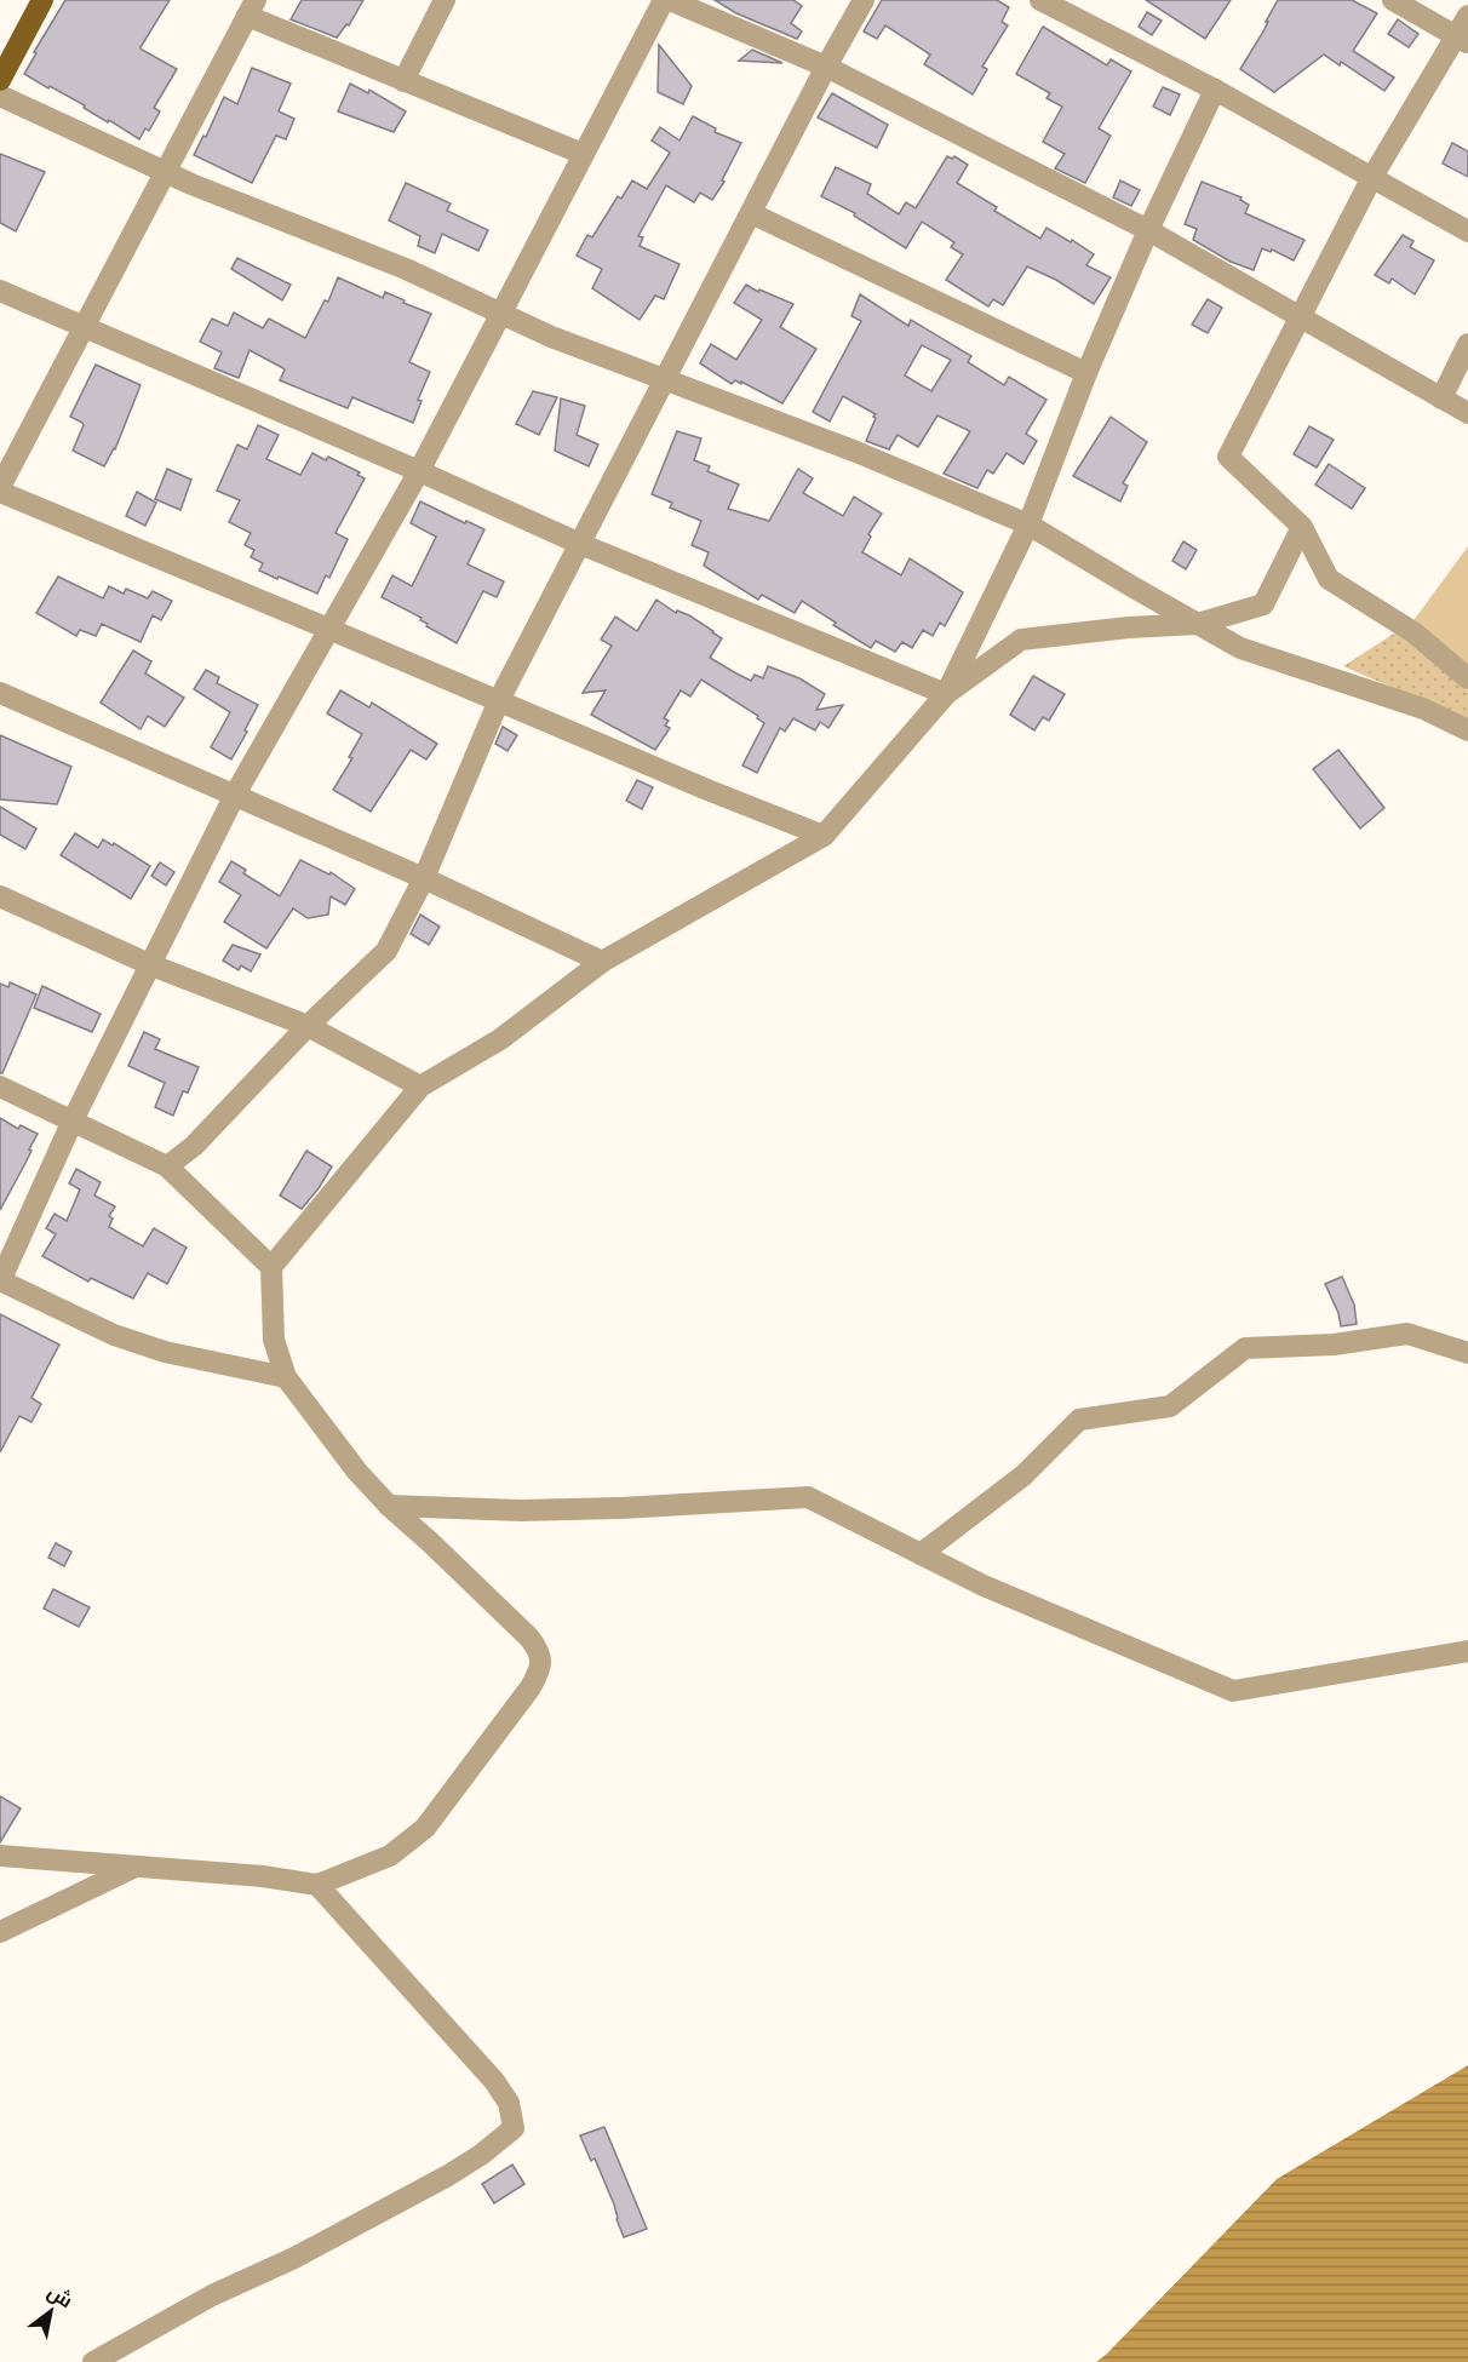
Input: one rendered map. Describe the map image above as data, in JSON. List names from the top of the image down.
{
  "north": "top right"
}
